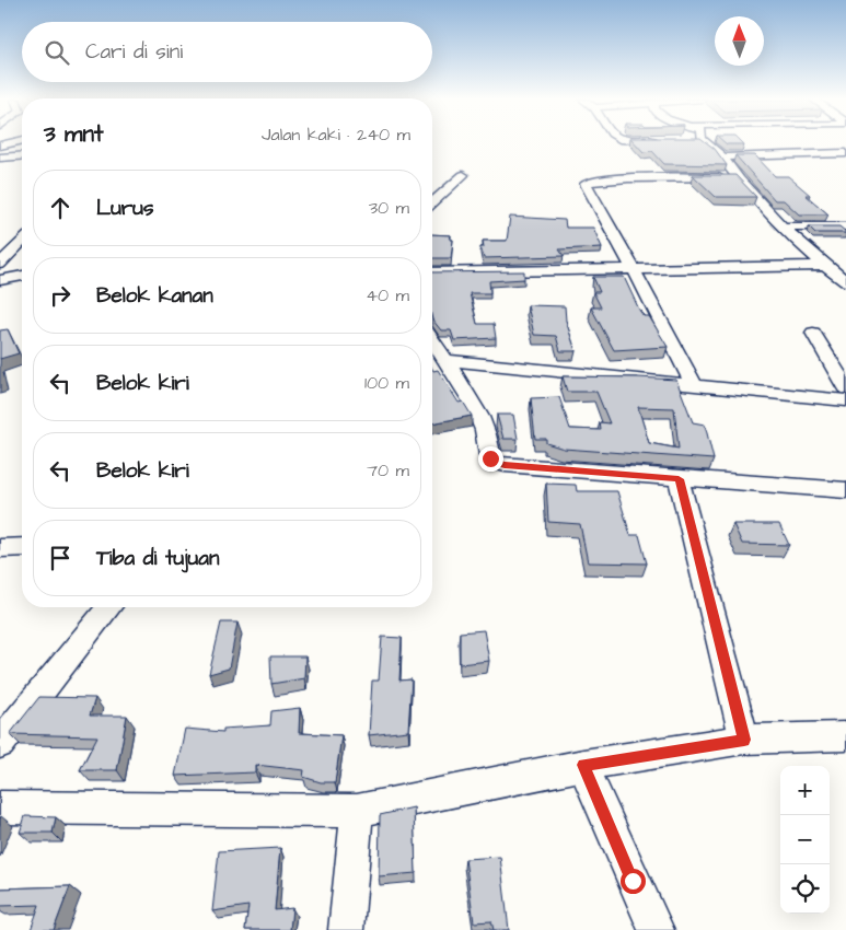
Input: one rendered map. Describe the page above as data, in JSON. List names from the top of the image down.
{
  "north": "top",
  "page": {
    "search": "Cari di sini",
    "heading": ["3 mnt", "Jalan kaki · 240 m"],
    "list": [
      ["Lurus", "30 m"],
      ["Belok kanan", "40 m"],
      ["Belok kiri", "100 m"],
      ["Belok kiri", "70 m"],
      "Tiba di tujuan"
    ],
    "map_buttons": ["+", "−"]
  }
}
